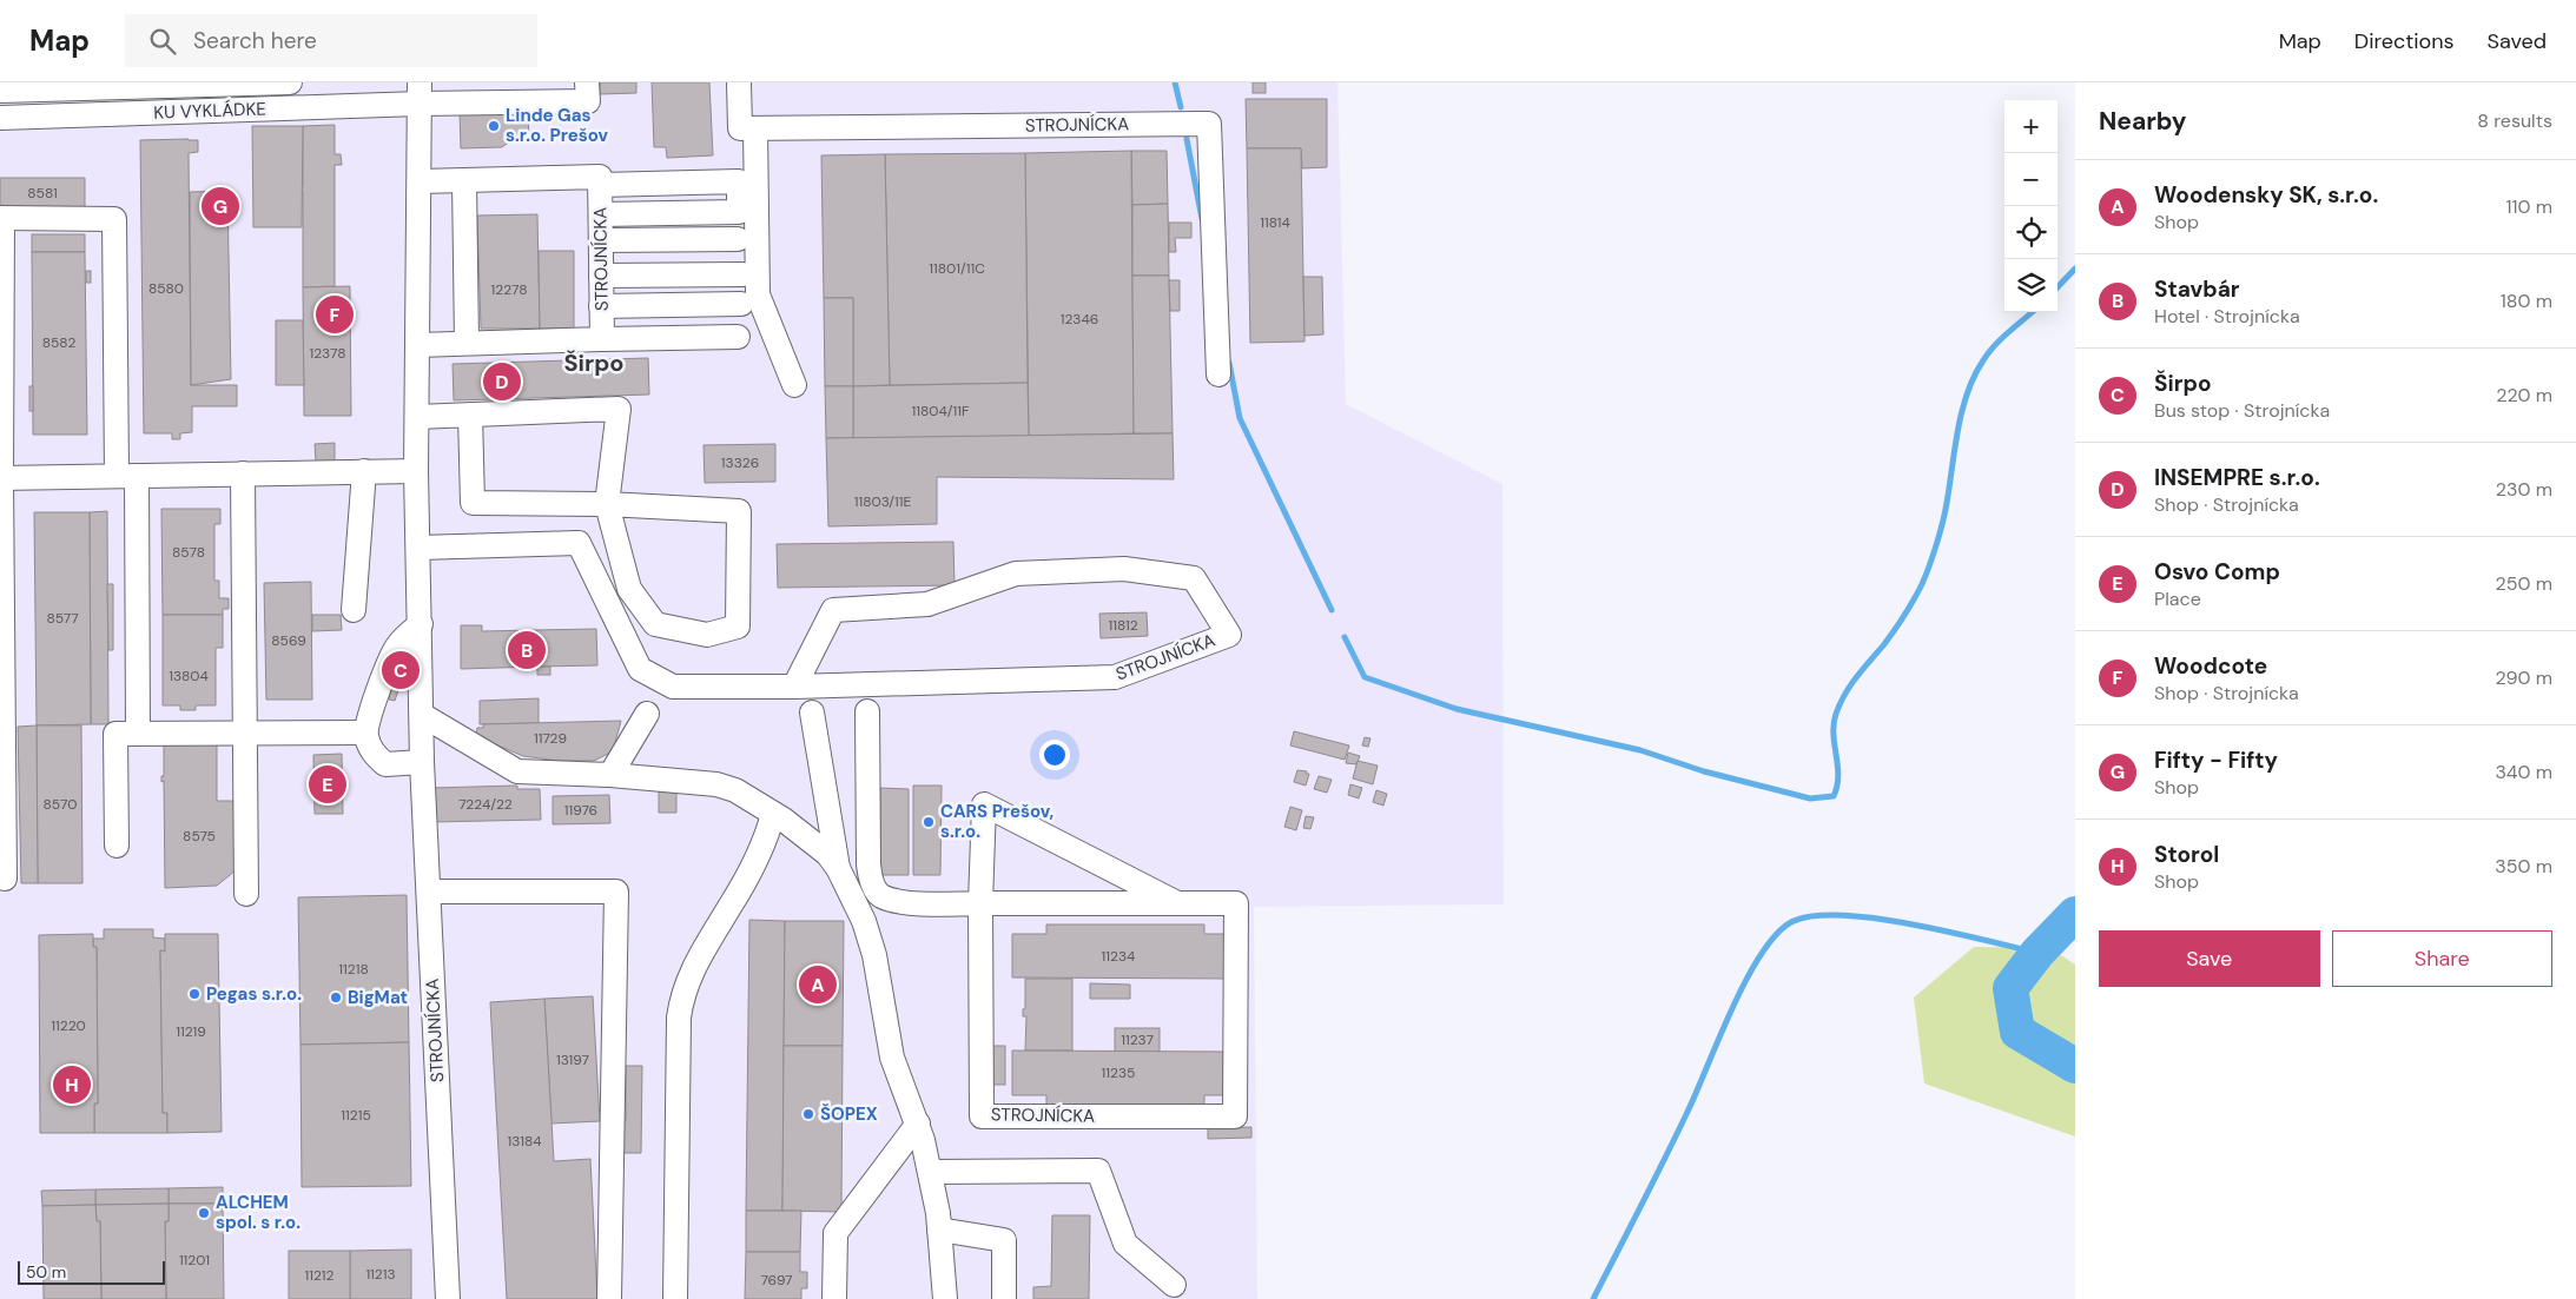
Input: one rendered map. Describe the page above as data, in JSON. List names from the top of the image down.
{
  "streets": {
    "street": ["KU VYKLÁDKE", "STROJNÍCKA"]
  },
  "crossings": [
    ["KU VYKLÁDKE", "STROJNÍCKA"]
  ],
  "districts": ["Širpo"],
  "places": [
    "Linde Gas s.r.o. Prešov",
    "CARS Prešov, s.r.o.",
    "Pegas s.r.o.",
    "BigMat",
    "ŠOPEX",
    "ALCHEM spol. s r.o."
  ],
  "house_numbers": [
    "8581",
    "11814",
    "11801/11C",
    "8580",
    "12278",
    "12346",
    "8582",
    "12378",
    "11804/11F",
    "13326",
    "11803/11E",
    "8578",
    "8577",
    "11812",
    "8569",
    "13804",
    "11729",
    "8570",
    "7224/22",
    "11976",
    "8575",
    "11234",
    "11218",
    "11220",
    "11219",
    "11237",
    "13197",
    "11235",
    "11215",
    "13184",
    "11201",
    "11213",
    "11212",
    "7697"
  ],
  "scale_bar": "50 m",
  "page": {
    "header": "Map",
    "search": "Search here",
    "nav": ["Map", "Directions", "Saved"],
    "heading": ["Nearby", "8 results"],
    "map_buttons": ["+", "−"],
    "list": [
      {
        "mark": "A",
        "name": "Woodensky SK, s.r.o.",
        "note": "Shop",
        "value": "110 m"
      },
      {
        "mark": "B",
        "name": "Stavbár",
        "note": "Hotel · Strojnícka",
        "value": "180 m"
      },
      {
        "mark": "C",
        "name": "Širpo",
        "note": "Bus stop · Strojnícka",
        "value": "220 m"
      },
      {
        "mark": "D",
        "name": "INSEMPRE s.r.o.",
        "note": "Shop · Strojnícka",
        "value": "230 m"
      },
      {
        "mark": "E",
        "name": "Osvo Comp",
        "note": "Place",
        "value": "250 m"
      },
      {
        "mark": "F",
        "name": "Woodcote",
        "note": "Shop · Strojnícka",
        "value": "290 m"
      },
      {
        "mark": "G",
        "name": "Fifty - Fifty",
        "note": "Shop",
        "value": "340 m"
      },
      {
        "mark": "H",
        "name": "Storol",
        "note": "Shop",
        "value": "350 m"
      }
    ],
    "pins": [
      "G",
      "F",
      "D",
      "B",
      "C",
      "E",
      "A",
      "H"
    ],
    "buttons": ["Save", "Share"],
    "scale": "50 m"
  }
}
